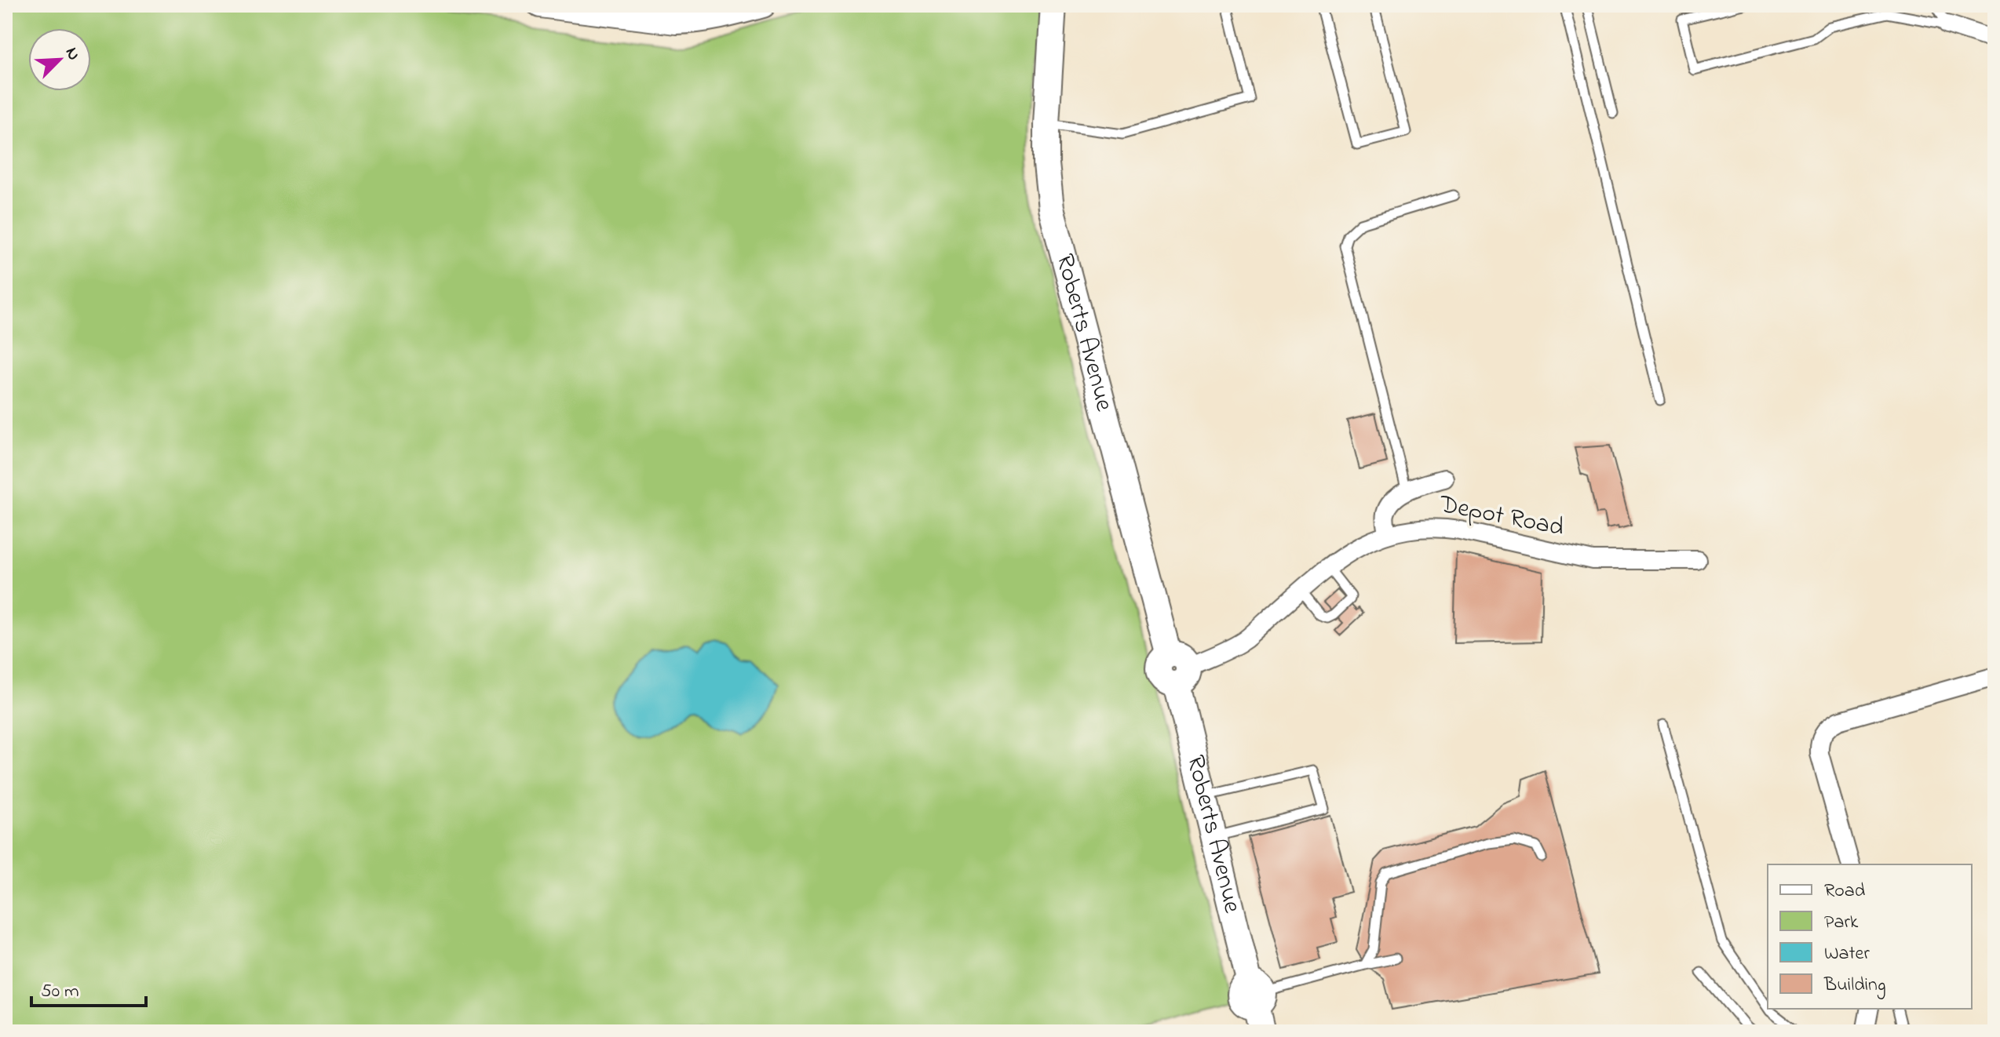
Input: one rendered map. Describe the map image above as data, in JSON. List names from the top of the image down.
{
  "streets": {
    "street": ["Roberts Avenue", "Depot Road"]
  },
  "crossings": [
    ["Roberts Avenue", "Depot Road"]
  ],
  "legend": [
    "Road",
    "Park",
    "Water",
    "Building"
  ],
  "scale_bar": "50 m",
  "north": "top right"
}
